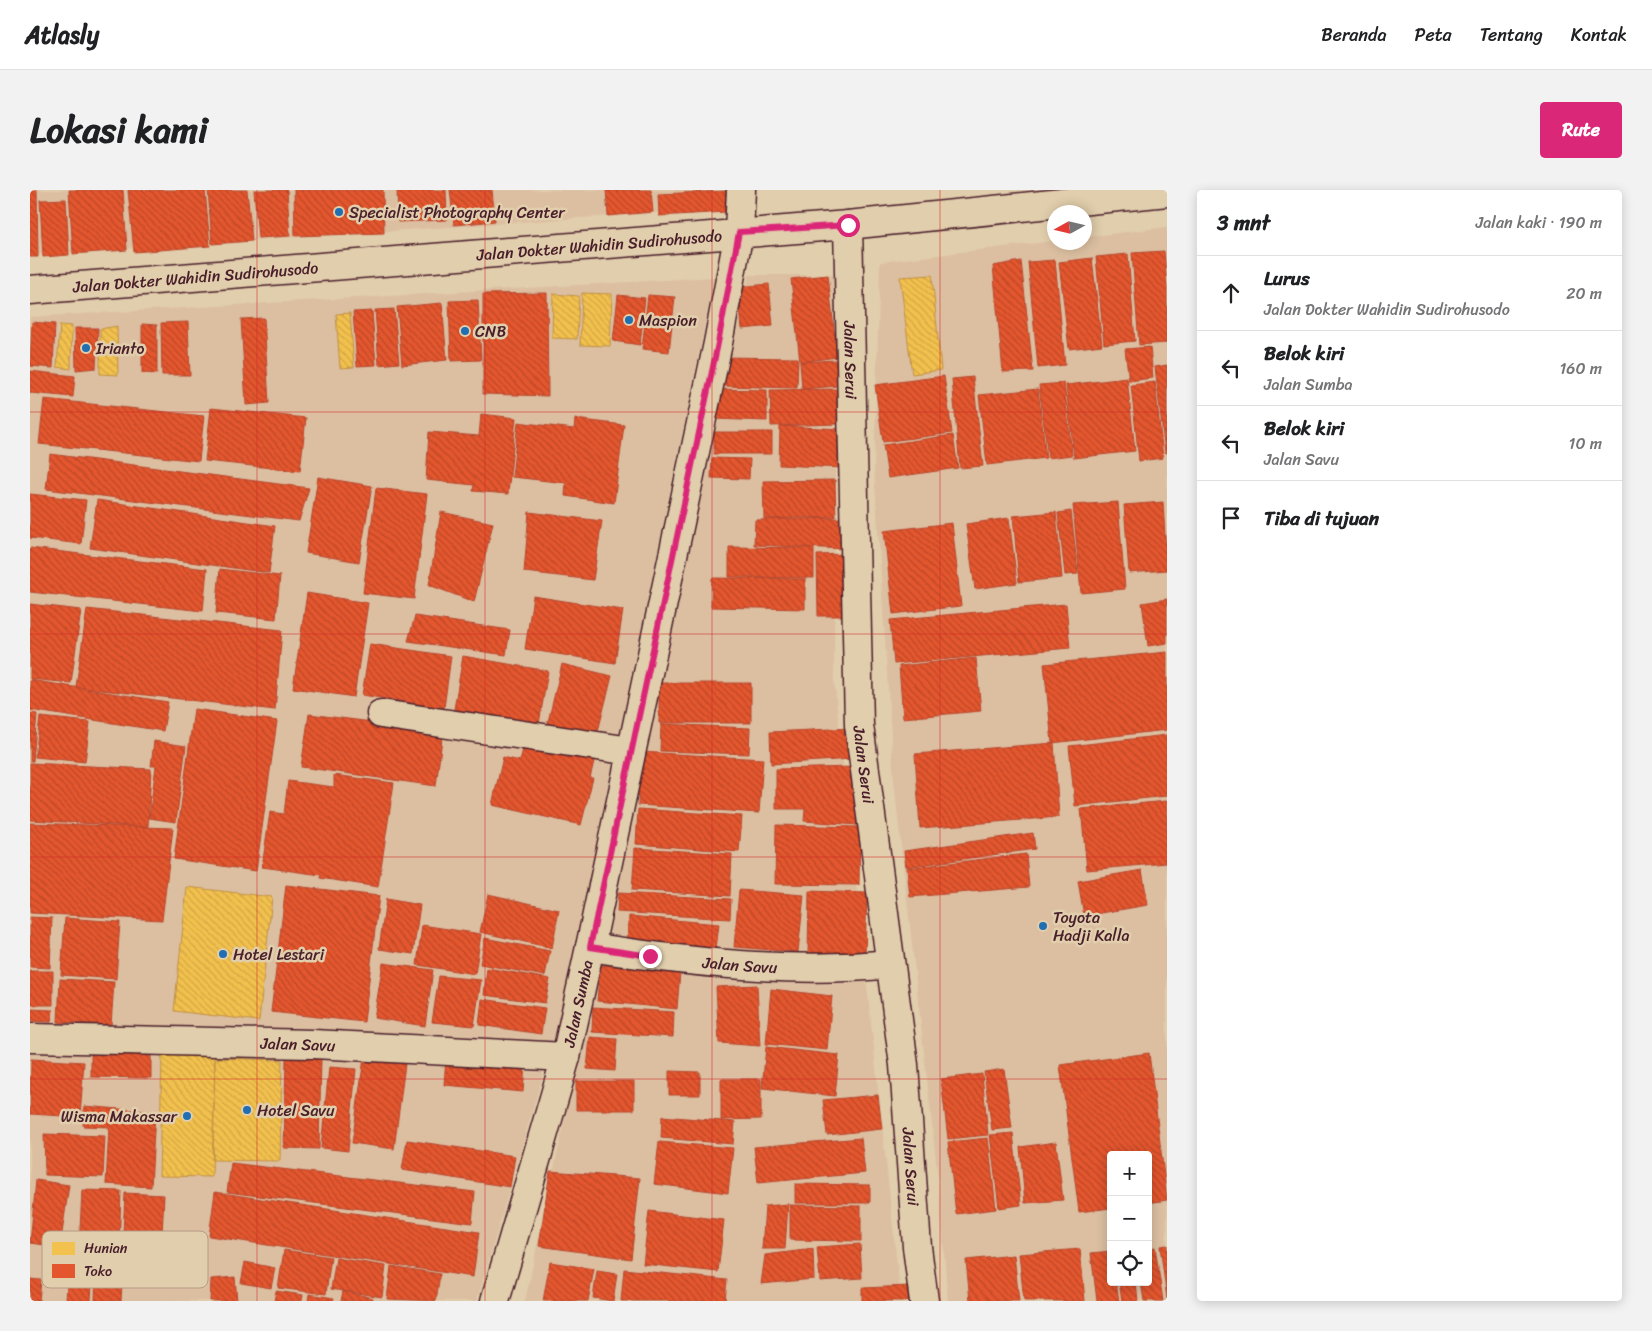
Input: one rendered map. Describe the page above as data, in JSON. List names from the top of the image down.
{
  "streets": {
    "street": [
      "Jalan Dokter Wahidin Sudirohusodo",
      "Jalan Serui",
      "Jalan Savu",
      "Jalan Sumba"
    ]
  },
  "crossings": [
    ["Jalan Dokter Wahidin Sudirohusodo", "Jalan Serui"],
    ["Jalan Dokter Wahidin Sudirohusodo", "Jalan Sumba"],
    ["Jalan Serui", "Jalan Savu"],
    ["Jalan Savu", "Jalan Sumba"]
  ],
  "places": [
    "Specialist Photography Center",
    "Maspion",
    "CNB",
    "Irianto",
    "Toyota Hadji Kalla",
    "Hotel Lestari",
    "Hotel Savu",
    "Wisma Makassar"
  ],
  "legend": ["Hunian", "Toko"],
  "north": "left",
  "page": {
    "header": "Atlasly",
    "nav": [
      "Beranda",
      "Peta",
      "Tentang",
      "Kontak"
    ],
    "title": "Lokasi kami",
    "buttons": "Rute",
    "heading": ["3 mnt", "Jalan kaki · 190 m"],
    "list": [
      ["Lurus", "Jalan Dokter Wahidin Sudirohusodo", "20 m"],
      ["Belok kiri", "Jalan Sumba", "160 m"],
      ["Belok kiri", "Jalan Savu", "10 m"],
      "Tiba di tujuan"
    ],
    "map_buttons": ["+", "−"]
  }
}
